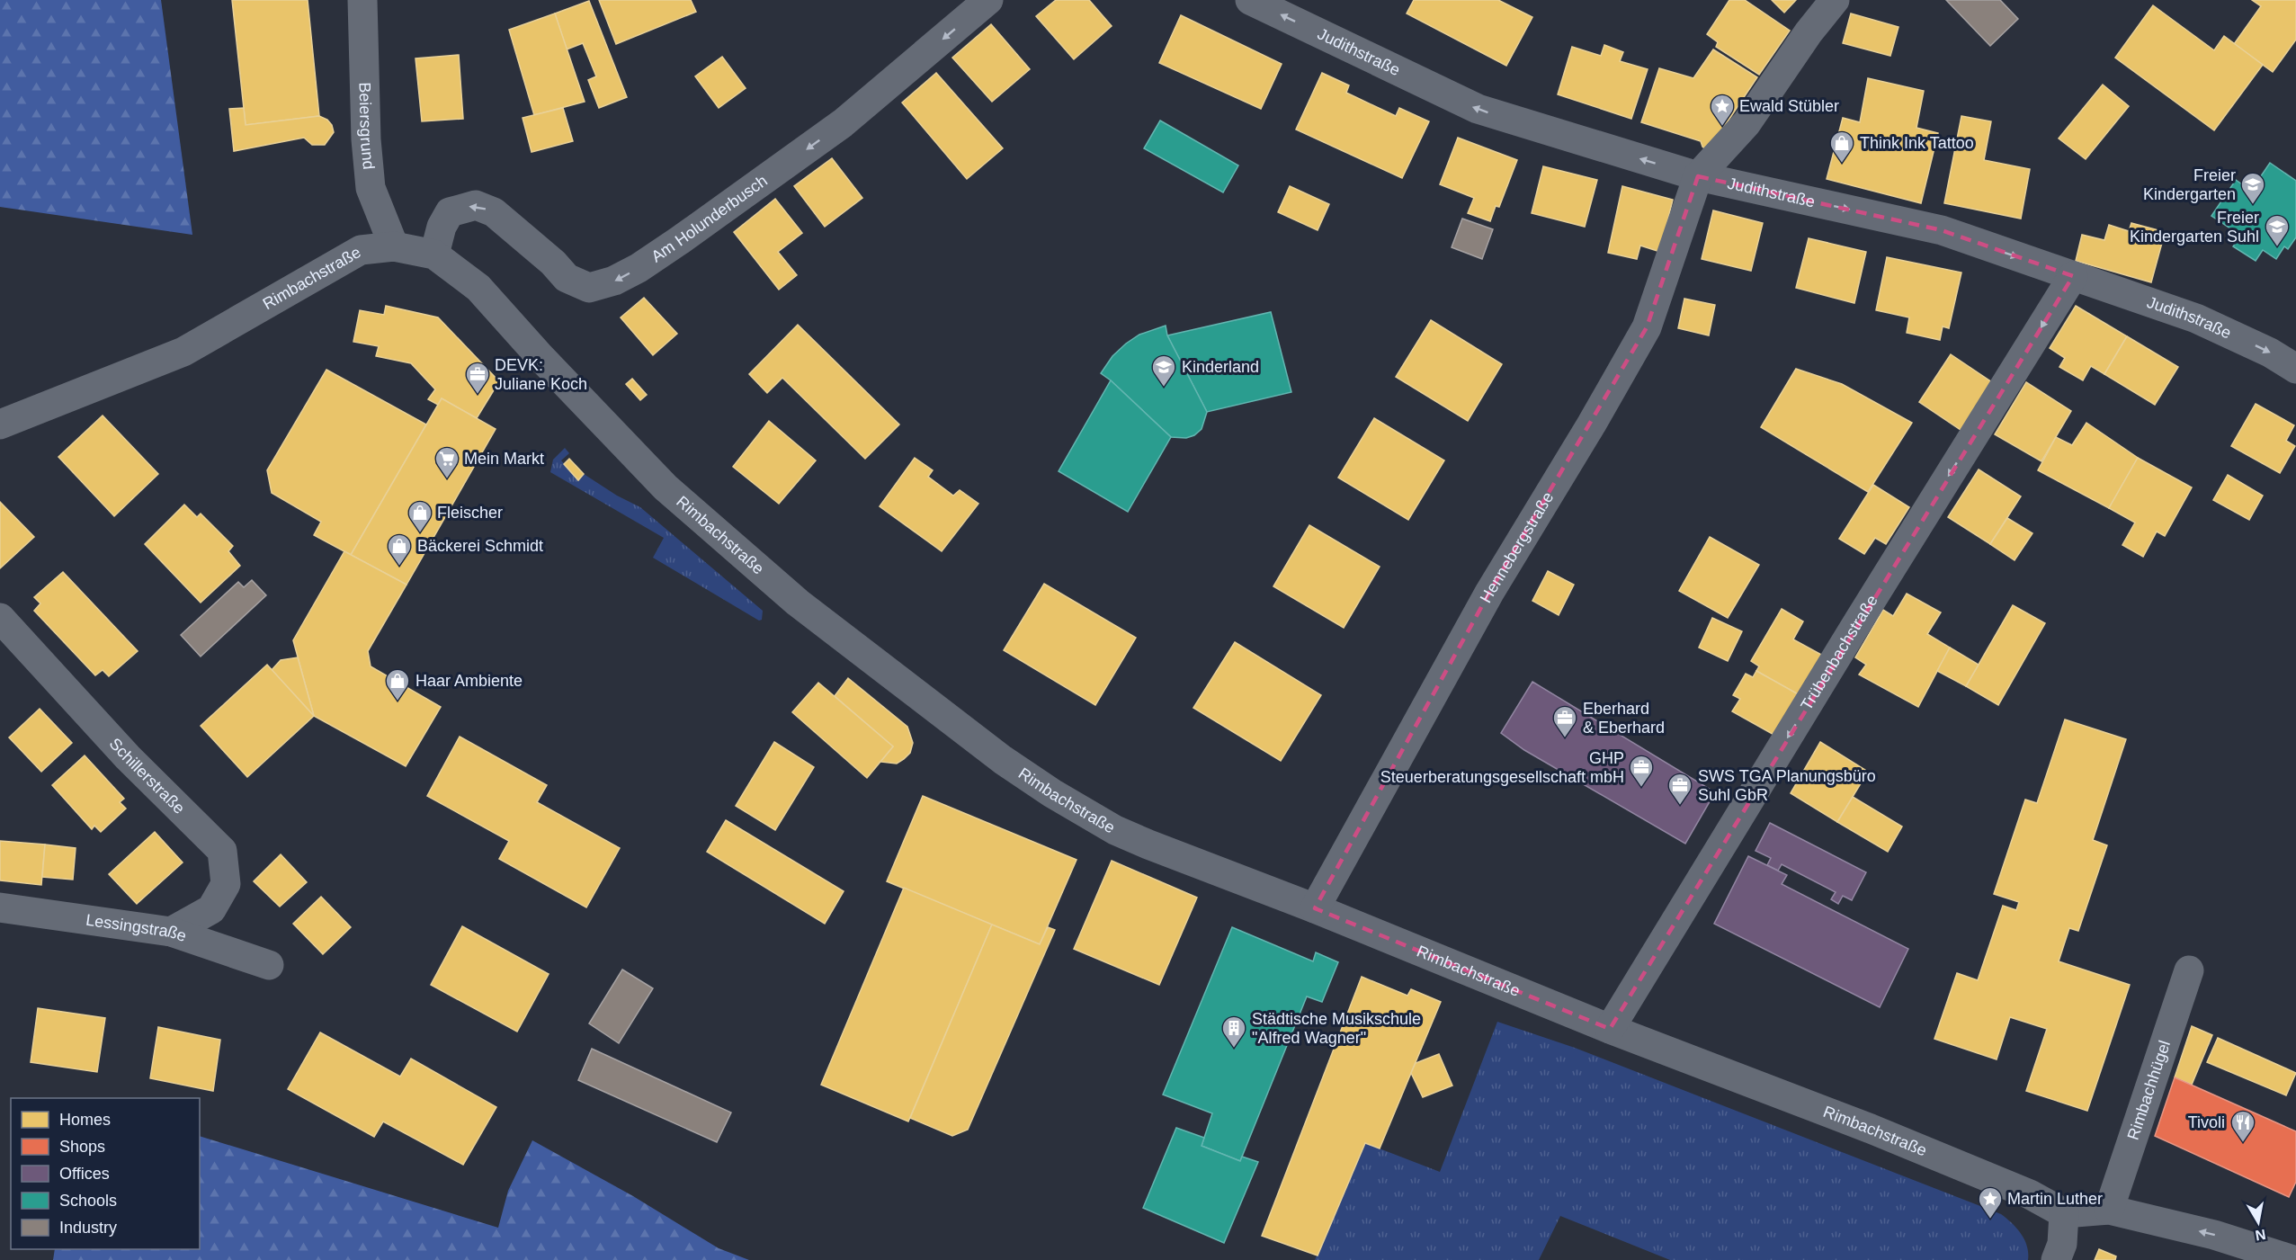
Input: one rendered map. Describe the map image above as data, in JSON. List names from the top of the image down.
{
  "streets": {
    "street": [
      "Judithstraße",
      "Beiersgrund",
      "Am Holunderbusch",
      "Rimbachstraße",
      "Hennebergstraße",
      "Trübenbachstraße",
      "Schillerstraße",
      "Lessingstraße",
      "Rimbachhügel"
    ]
  },
  "crossings": [
    ["Judithstraße", "Hennebergstraße"],
    ["Judithstraße", "Trübenbachstraße"],
    ["Beiersgrund", "Rimbachstraße"],
    ["Am Holunderbusch", "Rimbachstraße"],
    ["Rimbachstraße", "Hennebergstraße"],
    ["Rimbachstraße", "Trübenbachstraße"],
    ["Schillerstraße", "Lessingstraße"]
  ],
  "one_way": ["Am Holunderbusch", "Trübenbachstraße"],
  "places": {
    "place": ["Ewald Stübler", "Martin Luther"],
    "shop": [
      "Think Ink Tattoo",
      "Fleischer",
      "Bäckerei Schmidt",
      "Haar Ambiente"
    ],
    "school or university": ["Freier Kindergarten", "Freier Kindergarten Suhl", "Kinderland"],
    "office": [
      "DEVK: Juliane Koch",
      "Eberhard & Eberhard",
      "GHP Steuerberatungsgesellschaft mbH",
      "SWS TGA Planungsbüro Suhl GbR"
    ],
    "supermarket": ["Mein Markt"],
    "building": ["Städtische Musikschule \"Alfred Wagner\""],
    "restaurant": ["Tivoli"]
  },
  "legend": [
    "Homes",
    "Shops",
    "Offices",
    "Schools",
    "Industry"
  ],
  "north": "bottom"
}
